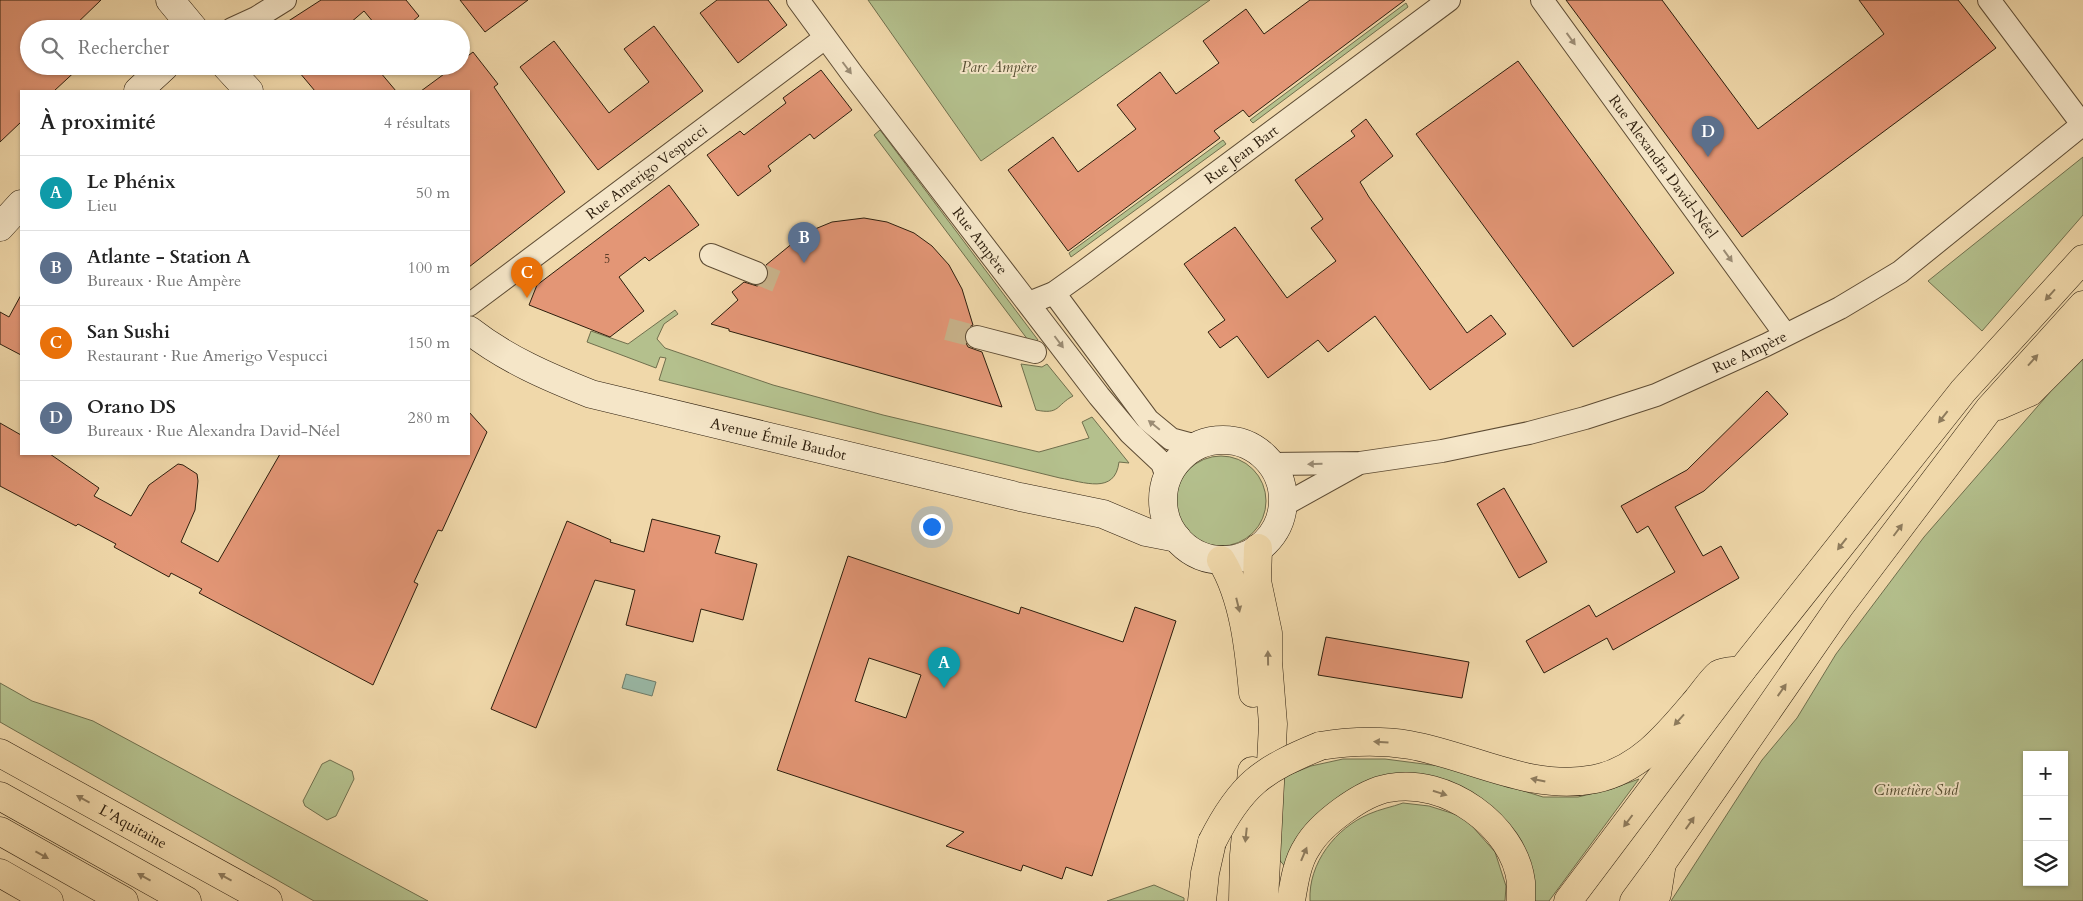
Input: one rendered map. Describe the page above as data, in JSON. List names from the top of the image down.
{
  "streets": {
    "main road": ["L'Aquitaine"],
    "street": [
      "Rue Jean Bart",
      "Rue Alexandra David-Néel",
      "Rue Amerigo Vespucci",
      "Rue Ampère",
      "Avenue Émile Baudot"
    ]
  },
  "crossings": [
    ["Rue Jean Bart", "Rue Ampère"],
    ["Rue Alexandra David-Néel", "Rue Ampère"],
    ["Rue Amerigo Vespucci", "Rue Ampère"],
    ["Rue Ampère", "Avenue Émile Baudot"]
  ],
  "one_way": ["Rue Alexandra David-Néel"],
  "parks": ["Parc Ampère", "Cimetière Sud"],
  "house_numbers": ["5"],
  "page": {
    "search": "Rechercher",
    "heading": ["À proximité", "4 résultats"],
    "pins": [
      "D",
      "B",
      "C",
      "A"
    ],
    "list": [
      {
        "mark": "A",
        "name": "Le Phénix",
        "note": "Lieu",
        "value": "50 m"
      },
      {
        "mark": "B",
        "name": "Atlante - Station A",
        "note": "Bureaux · Rue Ampère",
        "value": "100 m"
      },
      {
        "mark": "C",
        "name": "San Sushi",
        "note": "Restaurant · Rue Amerigo Vespucci",
        "value": "150 m"
      },
      {
        "mark": "D",
        "name": "Orano DS",
        "note": "Bureaux · Rue Alexandra David-Néel",
        "value": "280 m"
      }
    ],
    "map_buttons": ["+", "−"]
  }
}
